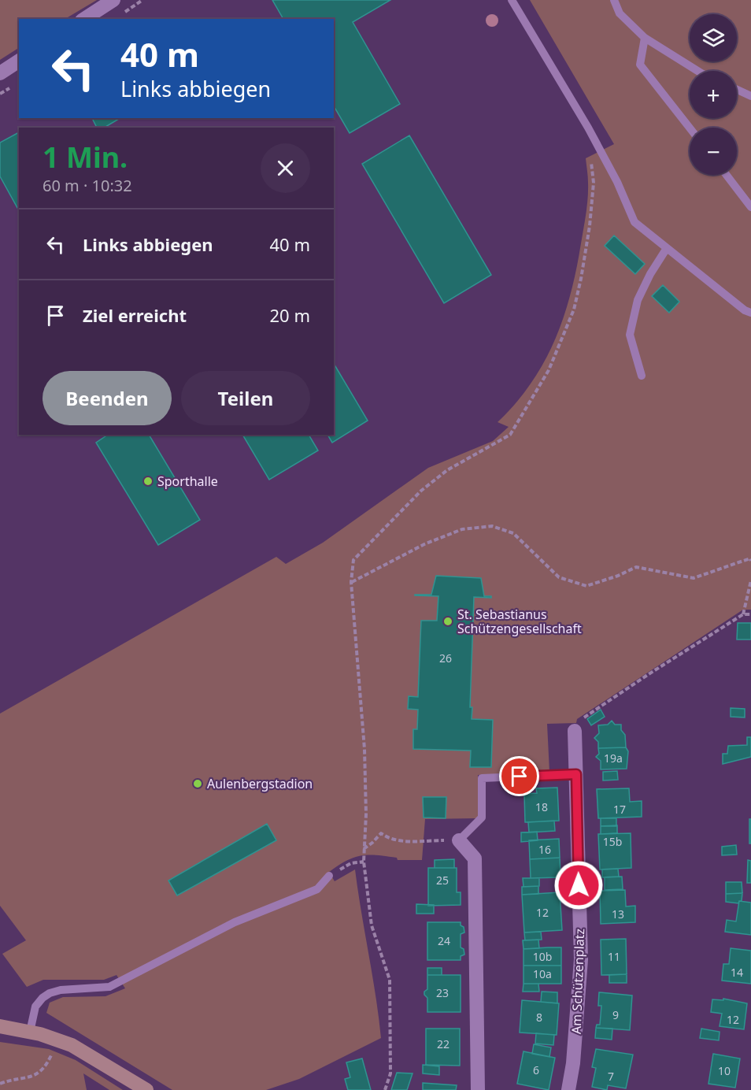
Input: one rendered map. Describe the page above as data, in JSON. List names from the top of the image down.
{
  "streets": {
    "street": ["Am Schützenplatz"]
  },
  "places": ["Sporthalle", "St. Sebastianus Schützengesellschaft", "Aulenbergstadion"],
  "house_numbers": [
    "26",
    "19a",
    "18",
    "17",
    "15b",
    "16",
    "25",
    "12",
    "13",
    "24",
    "10b",
    "11",
    "14",
    "10a",
    "23",
    "9",
    "8",
    "12",
    "22",
    "6",
    "10",
    "7"
  ],
  "page": {
    "map_buttons": ["+", "−"],
    "turn": ["40 m", "Links abbiegen"],
    "heading": ["1 Min.", "60 m · 10:32"],
    "list": [
      {
        "name": "Links abbiegen",
        "value": "40 m"
      },
      {
        "name": "Ziel erreicht",
        "value": "20 m"
      }
    ],
    "buttons": ["Beenden", "Teilen"]
  }
}
